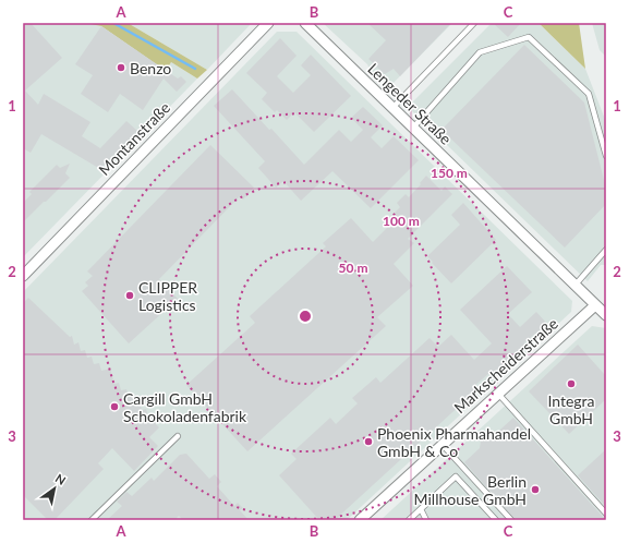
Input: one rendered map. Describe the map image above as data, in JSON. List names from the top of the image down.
{
  "streets": {
    "street": ["Lengeder Straße", "Montanstraße", "Markscheiderstraße"]
  },
  "crossings": [
    ["Lengeder Straße", "Markscheiderstraße"]
  ],
  "places": [
    "Benzo",
    "CLIPPER Logistics",
    "Integra GmbH",
    "Cargill GmbH Schokoladenfabrik",
    "Phoenix Pharmahandel GmbH & Co",
    "Berlin Millhouse GmbH"
  ],
  "north": "top right",
  "grid": {
    "columns": ["A", "B", "C"],
    "rows": ["1", "2", "3"]
  },
  "rings": ["150 m", "100 m", "50 m"]
}
